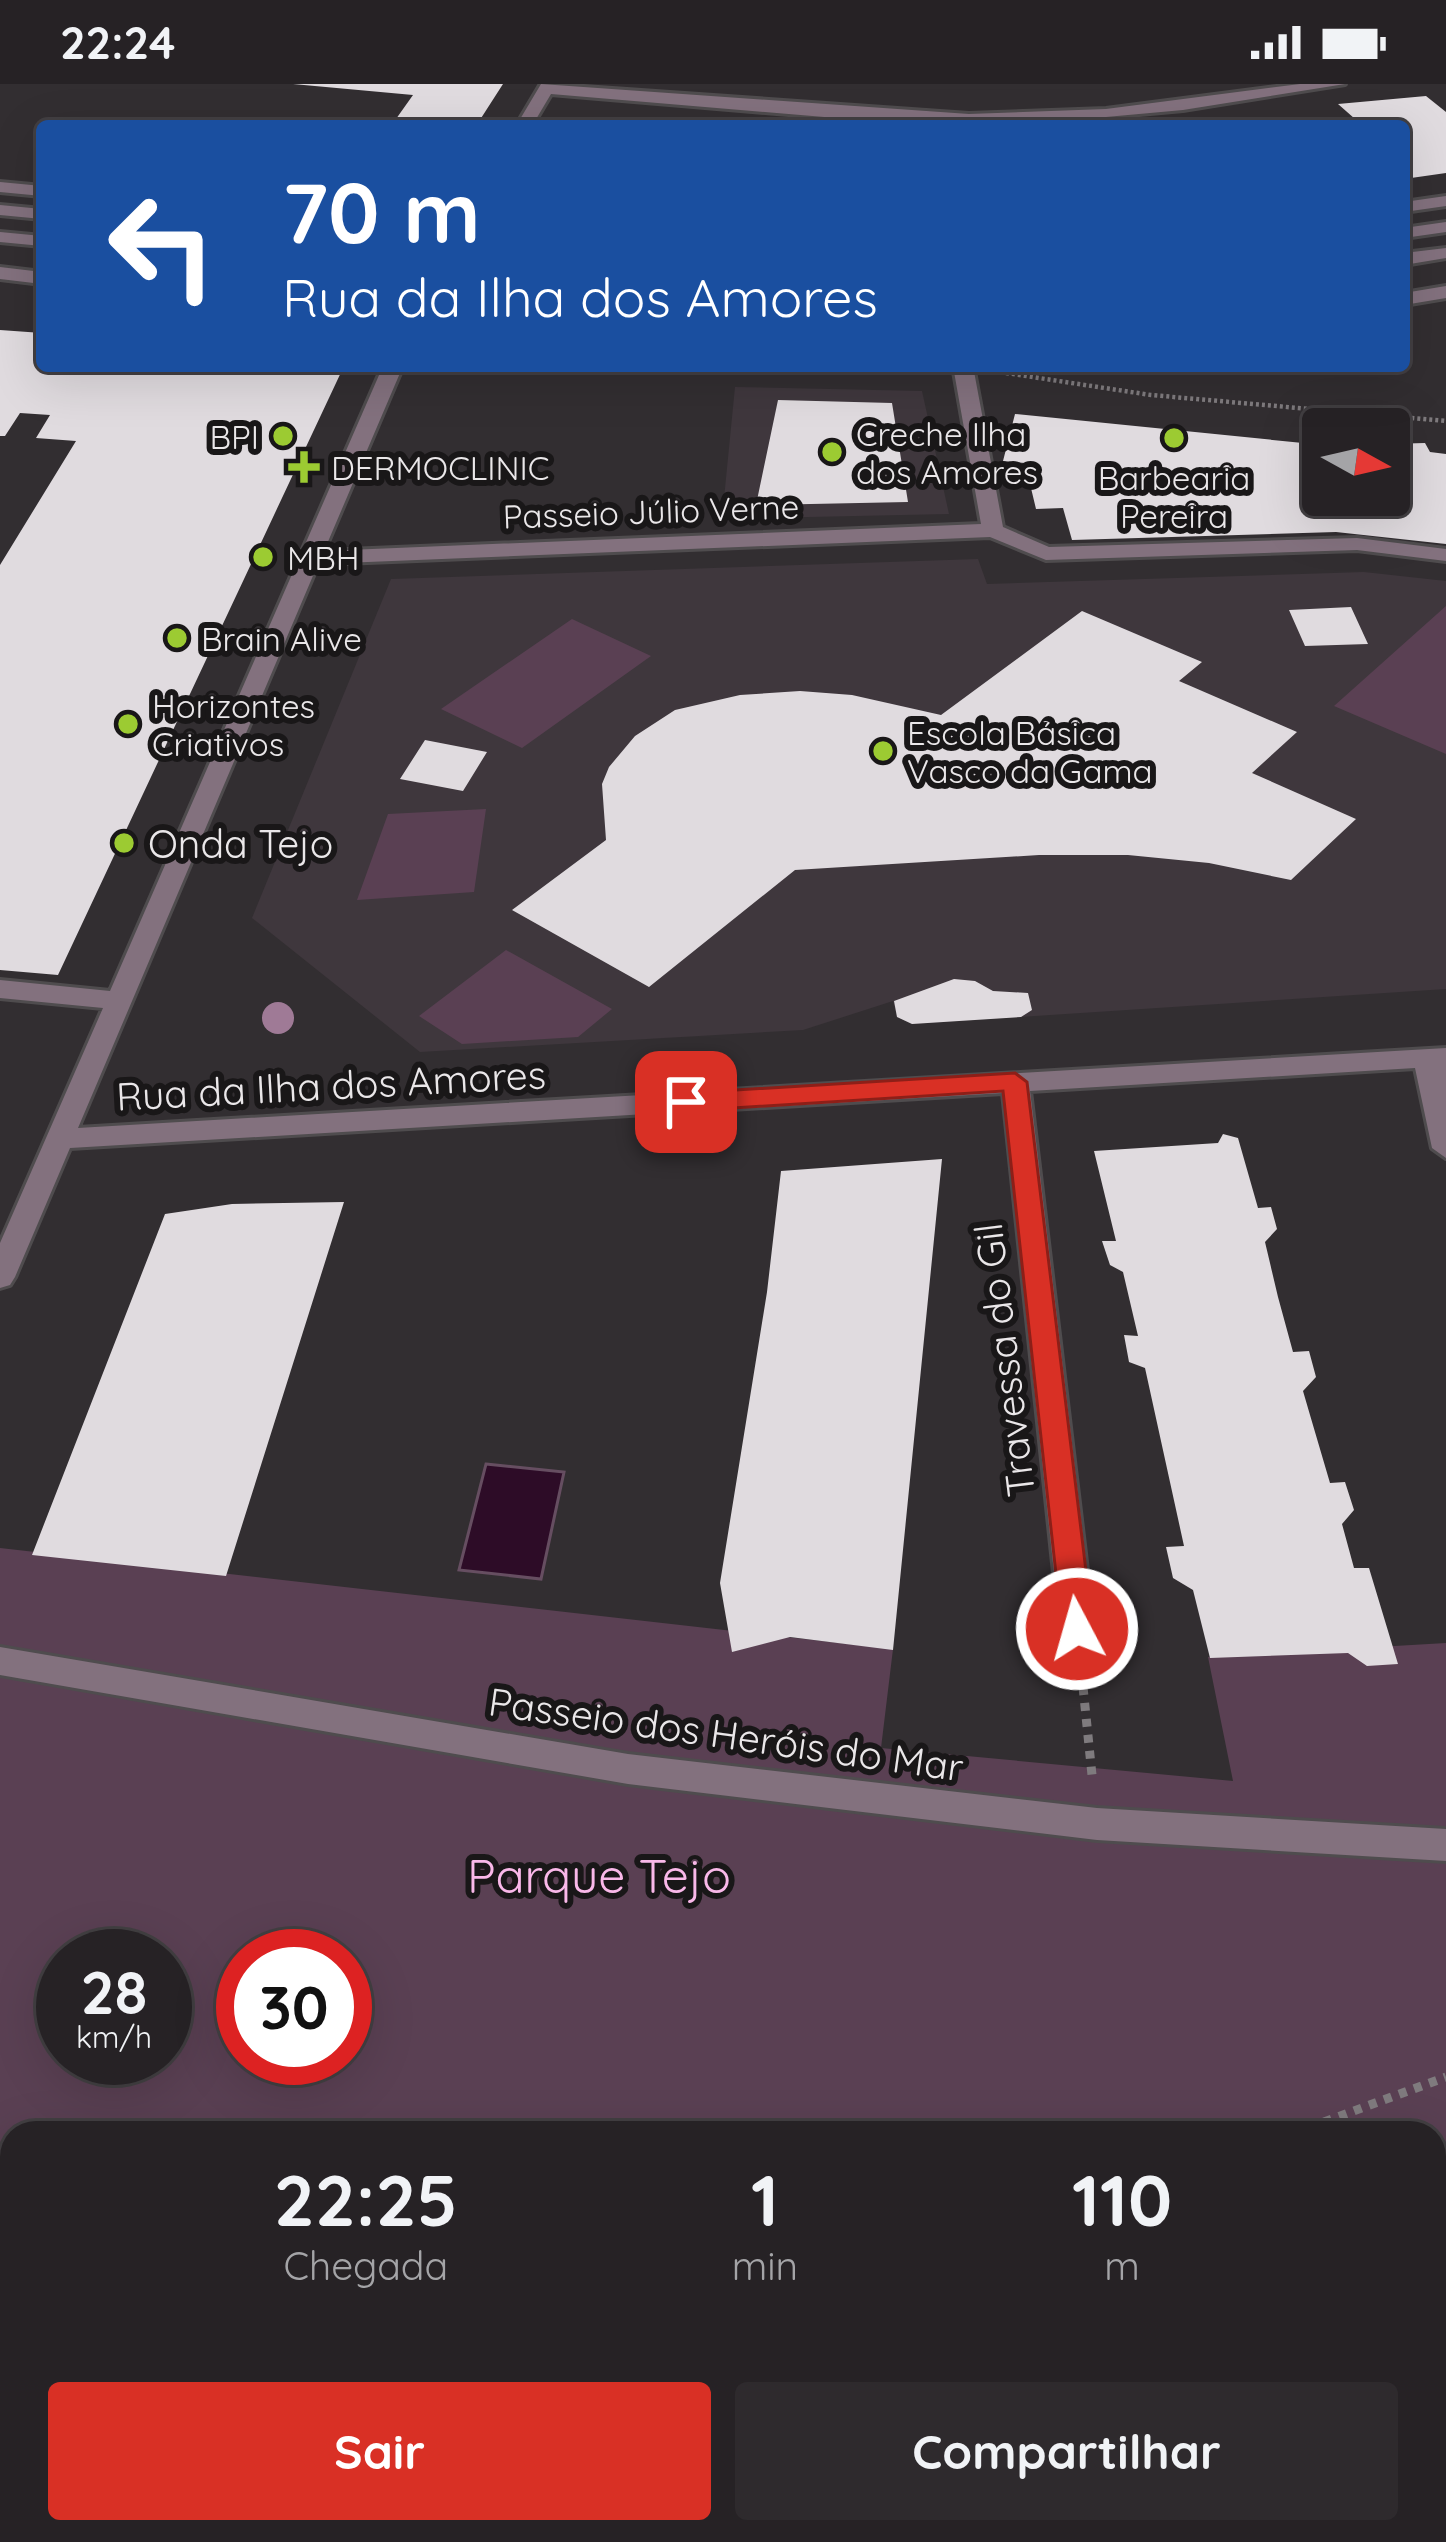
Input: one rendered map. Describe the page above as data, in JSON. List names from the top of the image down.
{
  "streets": {
    "street": [
      "Passeio Júlio Verne",
      "Rua da Ilha dos Amores",
      "Travessa do Gil",
      "Passeio dos Heróis do Mar"
    ]
  },
  "crossings": [
    ["Passeio Júlio Verne", "Rua da Ilha dos Amores"],
    ["Rua da Ilha dos Amores", "Travessa do Gil"]
  ],
  "parks": ["Parque Tejo"],
  "places": {
    "other": [
      "BPI",
      "Barbearia Pereira",
      "Creche Ilha dos Amores",
      "MBH",
      "Brain Alive",
      "Horizontes Criativos",
      "Escola Básica Vasco da Gama",
      "Onda Tejo"
    ],
    "health": ["DERMOCLINIC"]
  },
  "north": "right",
  "page": {
    "status": "22:24",
    "turn": ["70 m", "Rua da Ilha dos Amores"],
    "speed": "28 km/h",
    "limit": "30",
    "eta": [
      "22:25",
      "Chegada",
      "1",
      "min",
      "110",
      "m"
    ],
    "buttons": ["Sair", "Compartilhar"]
  }
}
